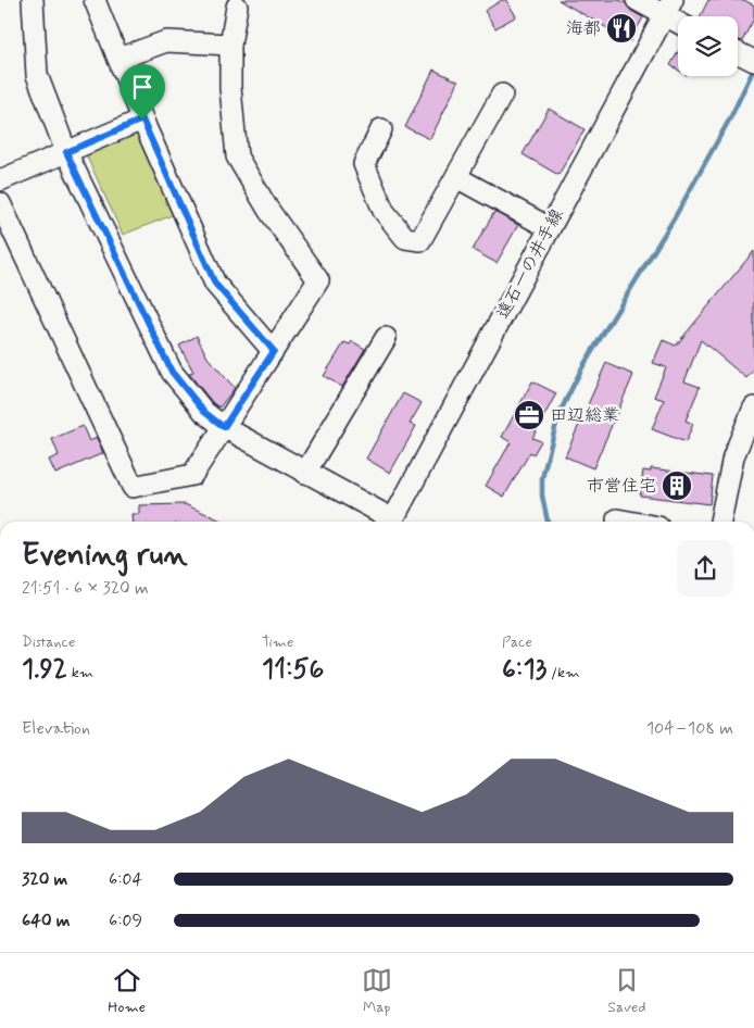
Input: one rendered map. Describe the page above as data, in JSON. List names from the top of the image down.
{
  "streets": {
    "street": ["遠石一の井手線"]
  },
  "places": {
    "restaurant": ["海都"],
    "office": ["田辺総業"],
    "building": ["市営住宅"]
  },
  "page": {
    "heading": ["Evening run", "21:51 · 6 × 320 m"],
    "stats": [
      ["Distance", "1.92 km"],
      ["Time", "11:56"],
      ["Pace", "6:13 /km"]
    ],
    "chart": ["Elevation", "104–108 m"],
    "list": [
      {
        "name": "320 m",
        "note": "6:04"
      },
      {
        "name": "640 m",
        "note": "6:09"
      }
    ],
    "tabs": ["Home", "Map", "Saved"]
  }
}
